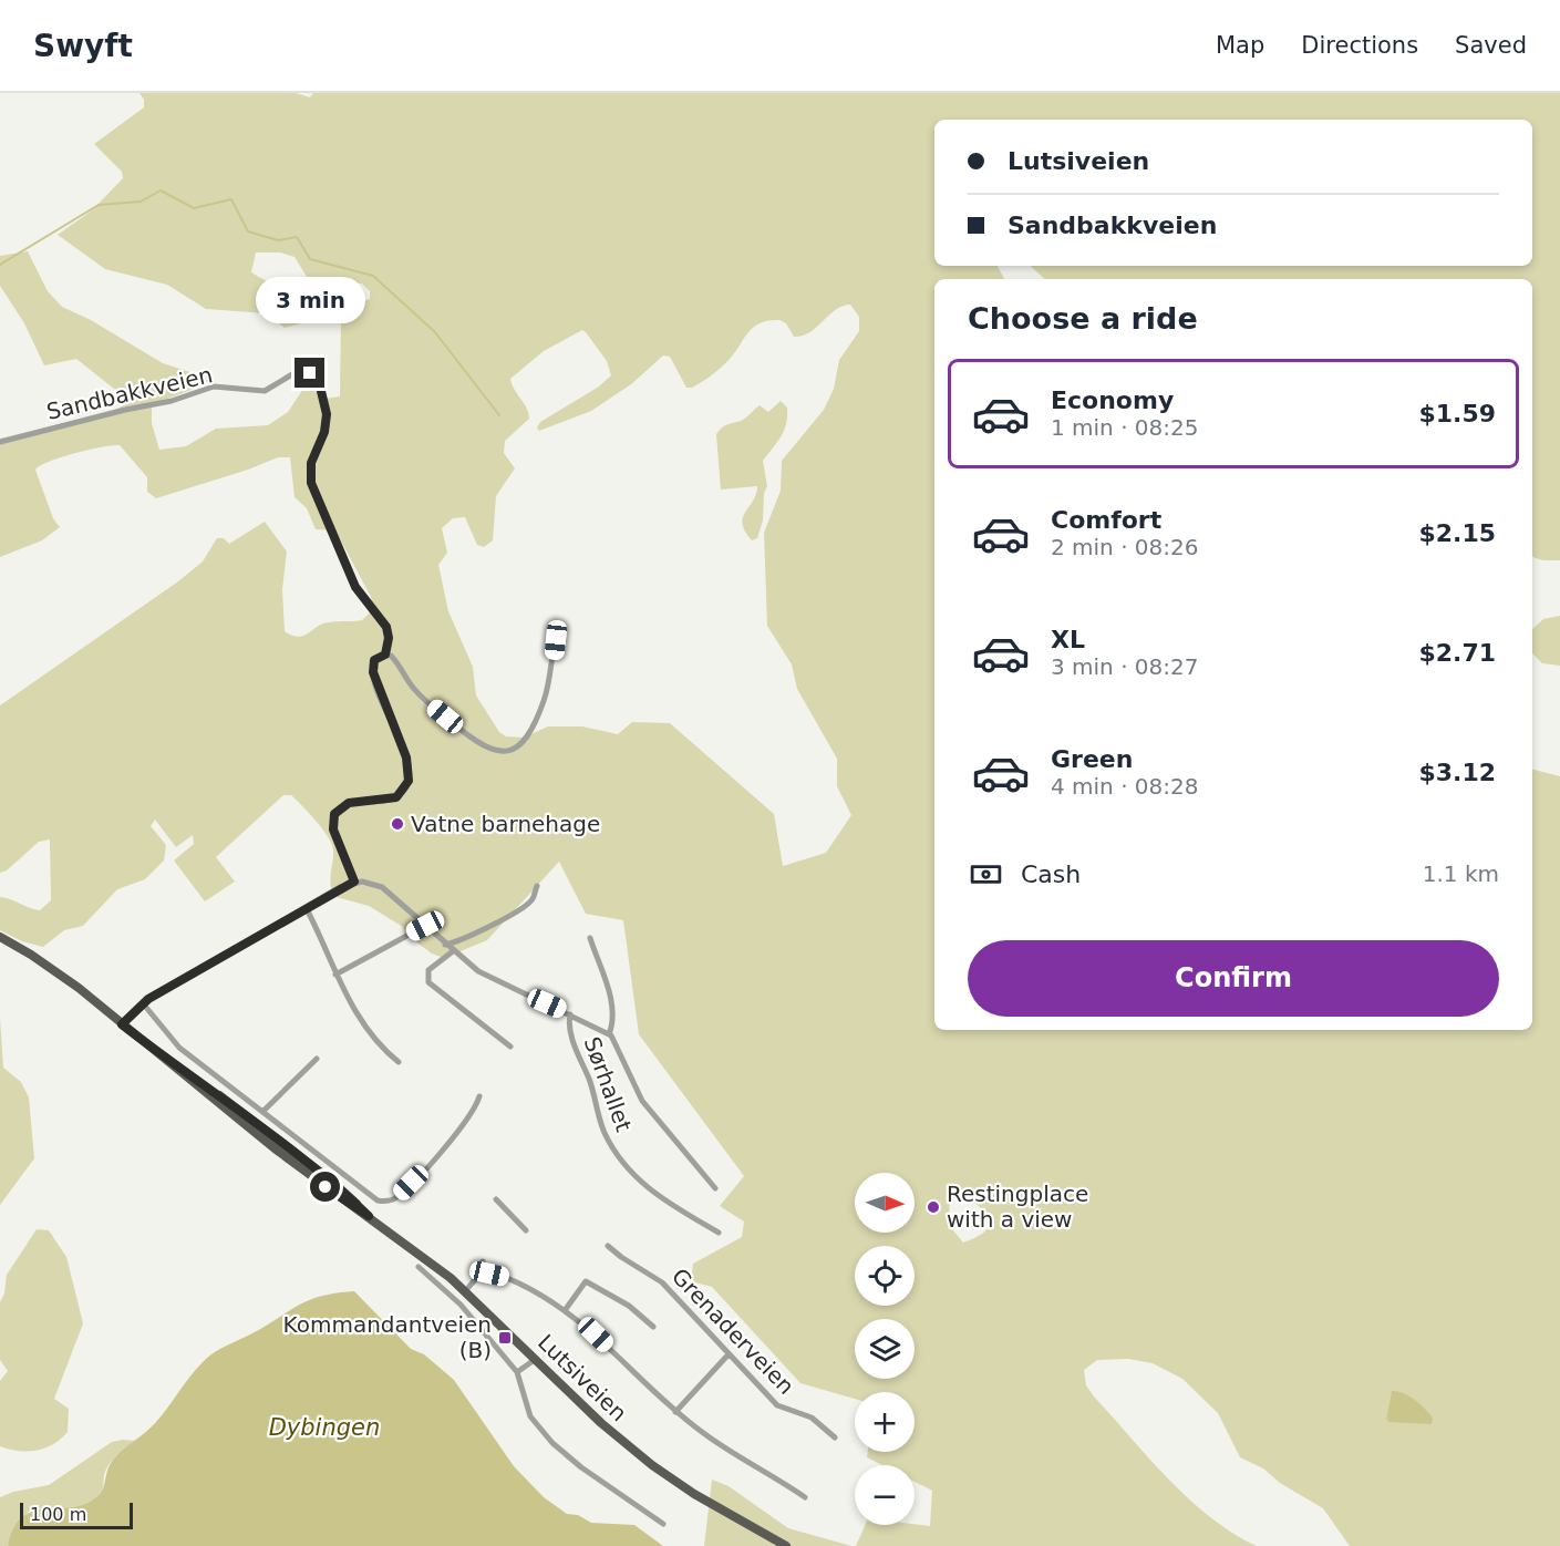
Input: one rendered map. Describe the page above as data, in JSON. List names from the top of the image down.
{
  "streets": {
    "main road": ["Lutsiveien"],
    "street": ["Sandbakkveien", "Sørhallet", "Grenaderveien"]
  },
  "water": ["Dybingen"],
  "places": {
    "other": ["Vatne barnehage", "Restingplace with a view"],
    "transit": ["Kommandantveien (B)"]
  },
  "scale_bar": "100 m",
  "north": "right",
  "page": {
    "header": "Swyft",
    "nav": ["Map", "Directions", "Saved"],
    "banner": ["Lutsiveien", "Sandbakkveien"],
    "bubble": "3 min",
    "heading": "Choose a ride",
    "list": [
      {
        "name": "Economy",
        "note": "1 min · 08:25",
        "value": "$1.59"
      },
      {
        "name": "Comfort",
        "note": "2 min · 08:26",
        "value": "$2.15"
      },
      {
        "name": "XL",
        "note": "3 min · 08:27",
        "value": "$2.71"
      },
      {
        "name": "Green",
        "note": "4 min · 08:28",
        "value": "$3.12"
      }
    ],
    "pay": ["Cash", "1.1 km"],
    "buttons": "Confirm",
    "map_buttons": ["+", "−"],
    "scale": "100 m"
  }
}
